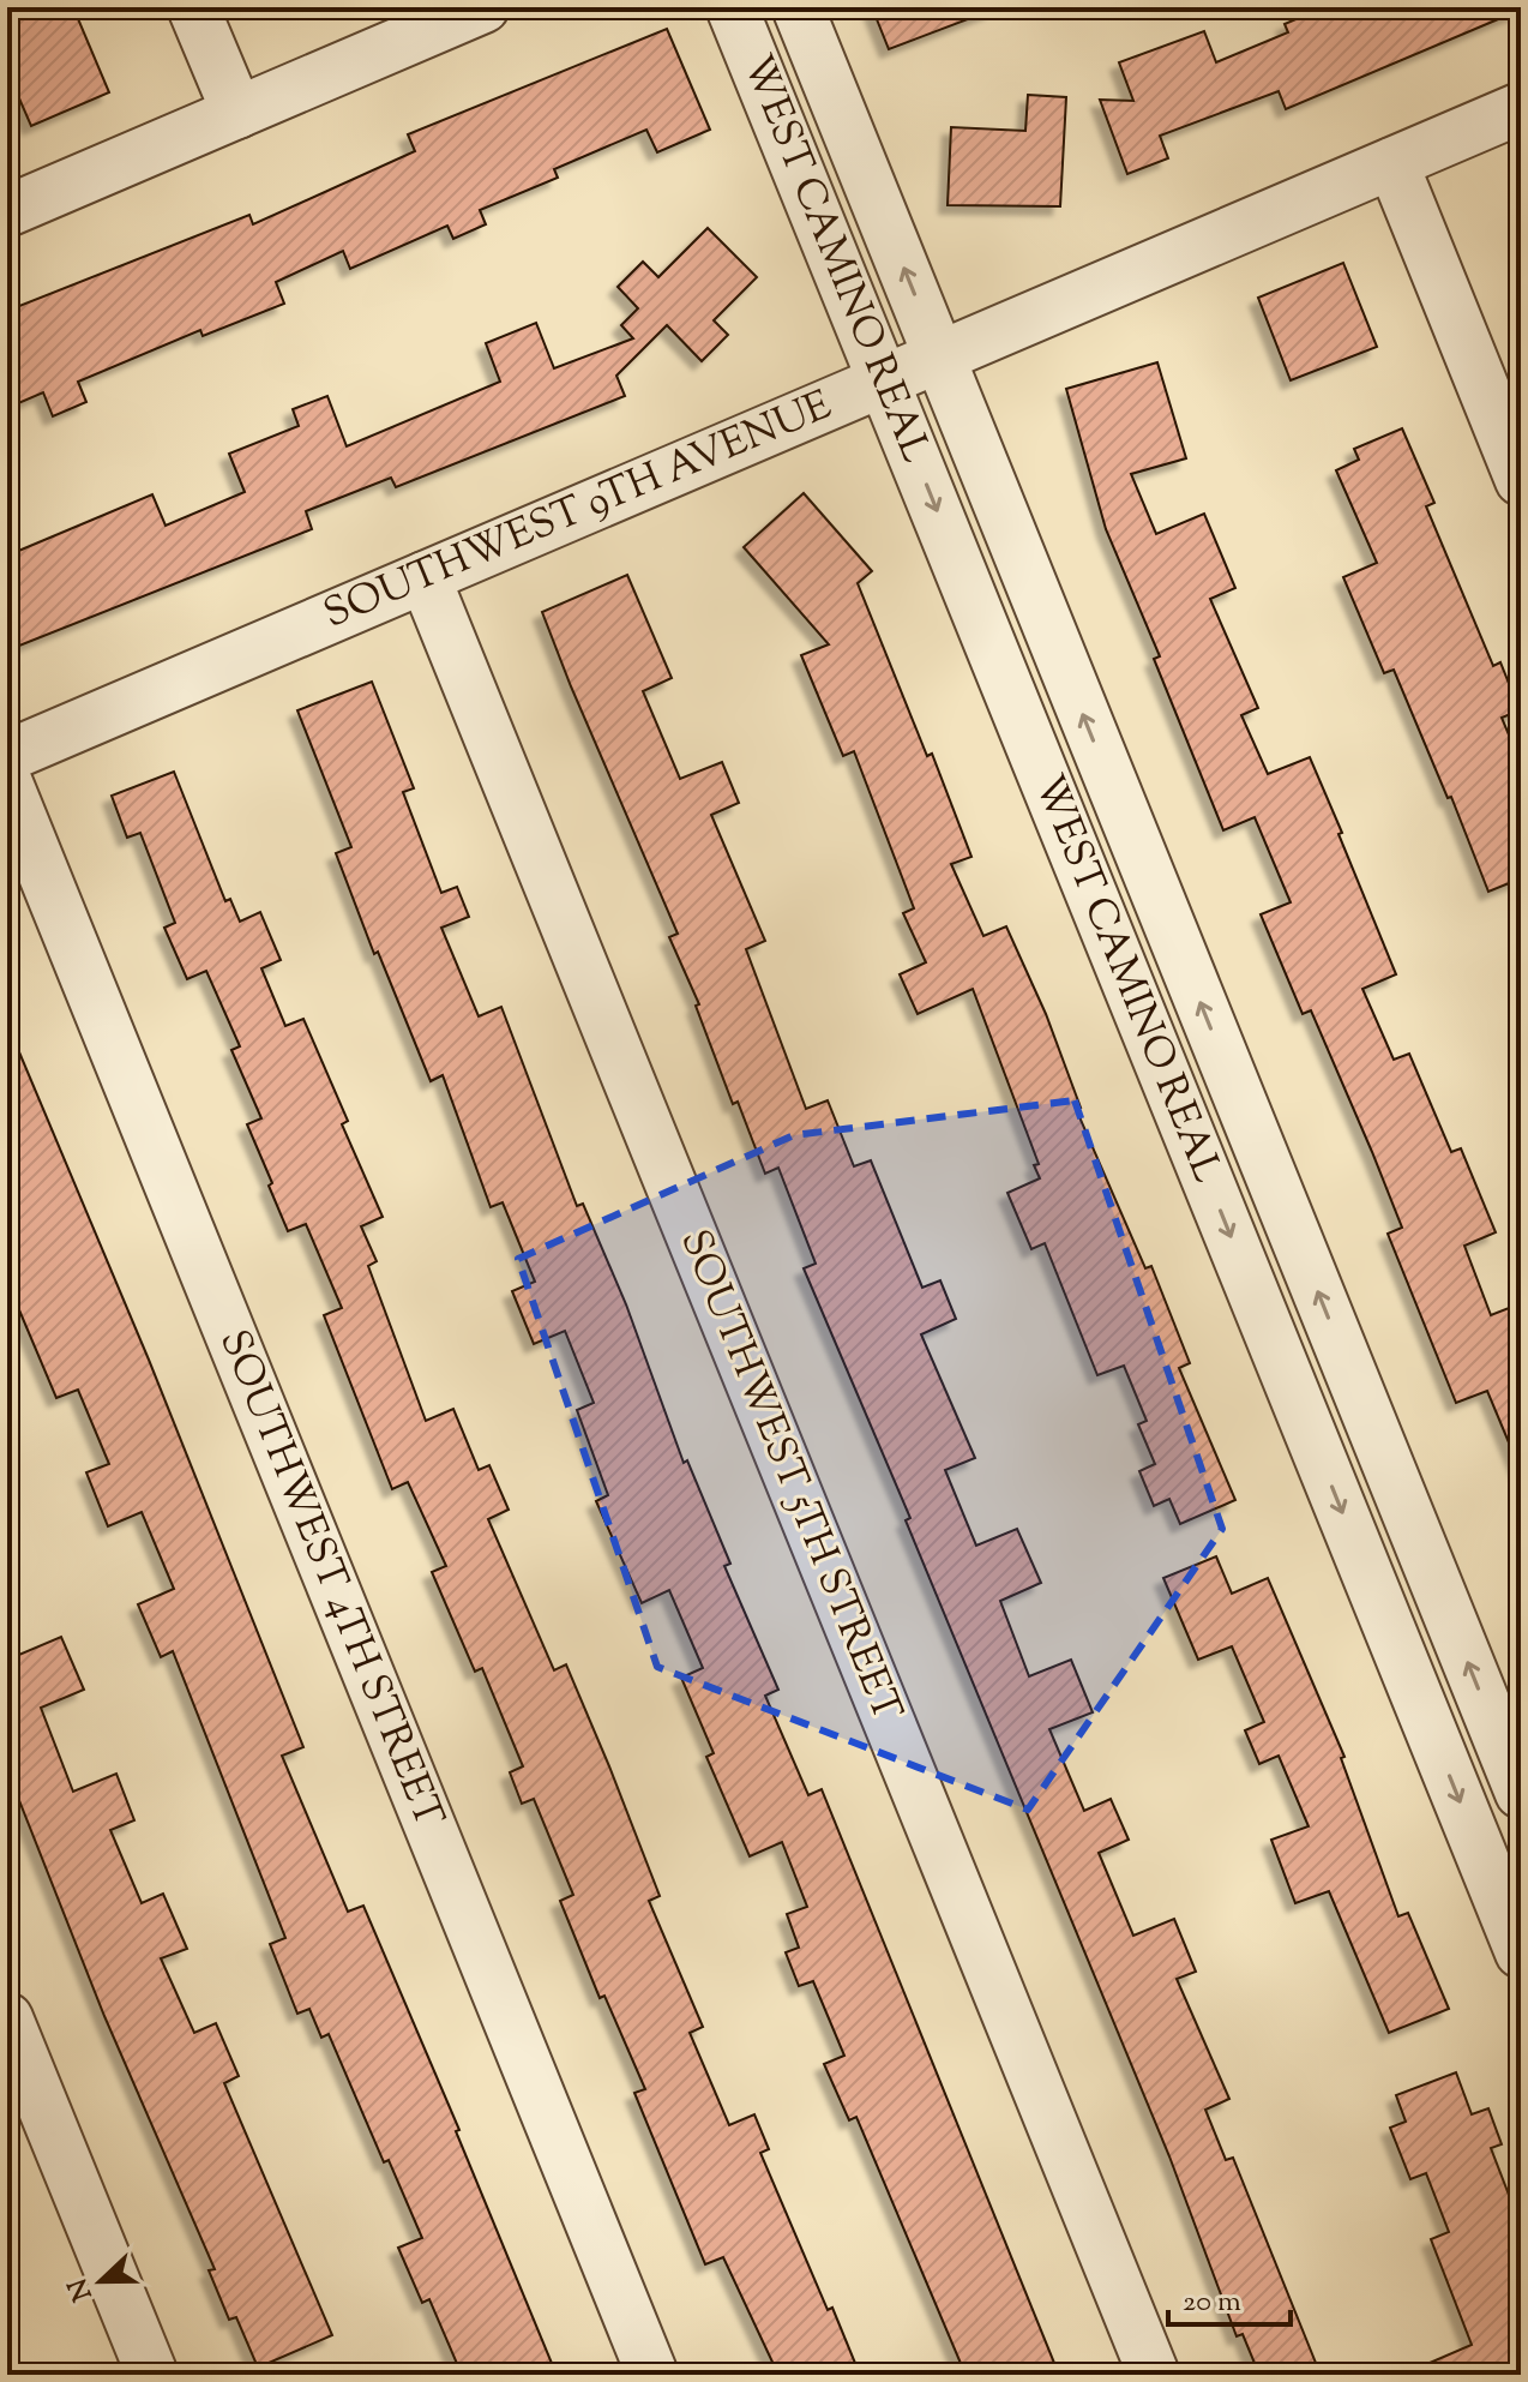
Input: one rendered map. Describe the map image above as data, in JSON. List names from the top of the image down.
{
  "streets": {
    "street": [
      "WEST CAMINO REAL",
      "SOUTHWEST 9TH AVENUE",
      "SOUTHWEST 5TH STREET",
      "SOUTHWEST 4TH STREET"
    ]
  },
  "crossings": [
    ["WEST CAMINO REAL", "SOUTHWEST 9TH AVENUE"],
    ["SOUTHWEST 9TH AVENUE", "SOUTHWEST 5TH STREET"]
  ],
  "scale_bar": "20 m",
  "north": "left"
}
